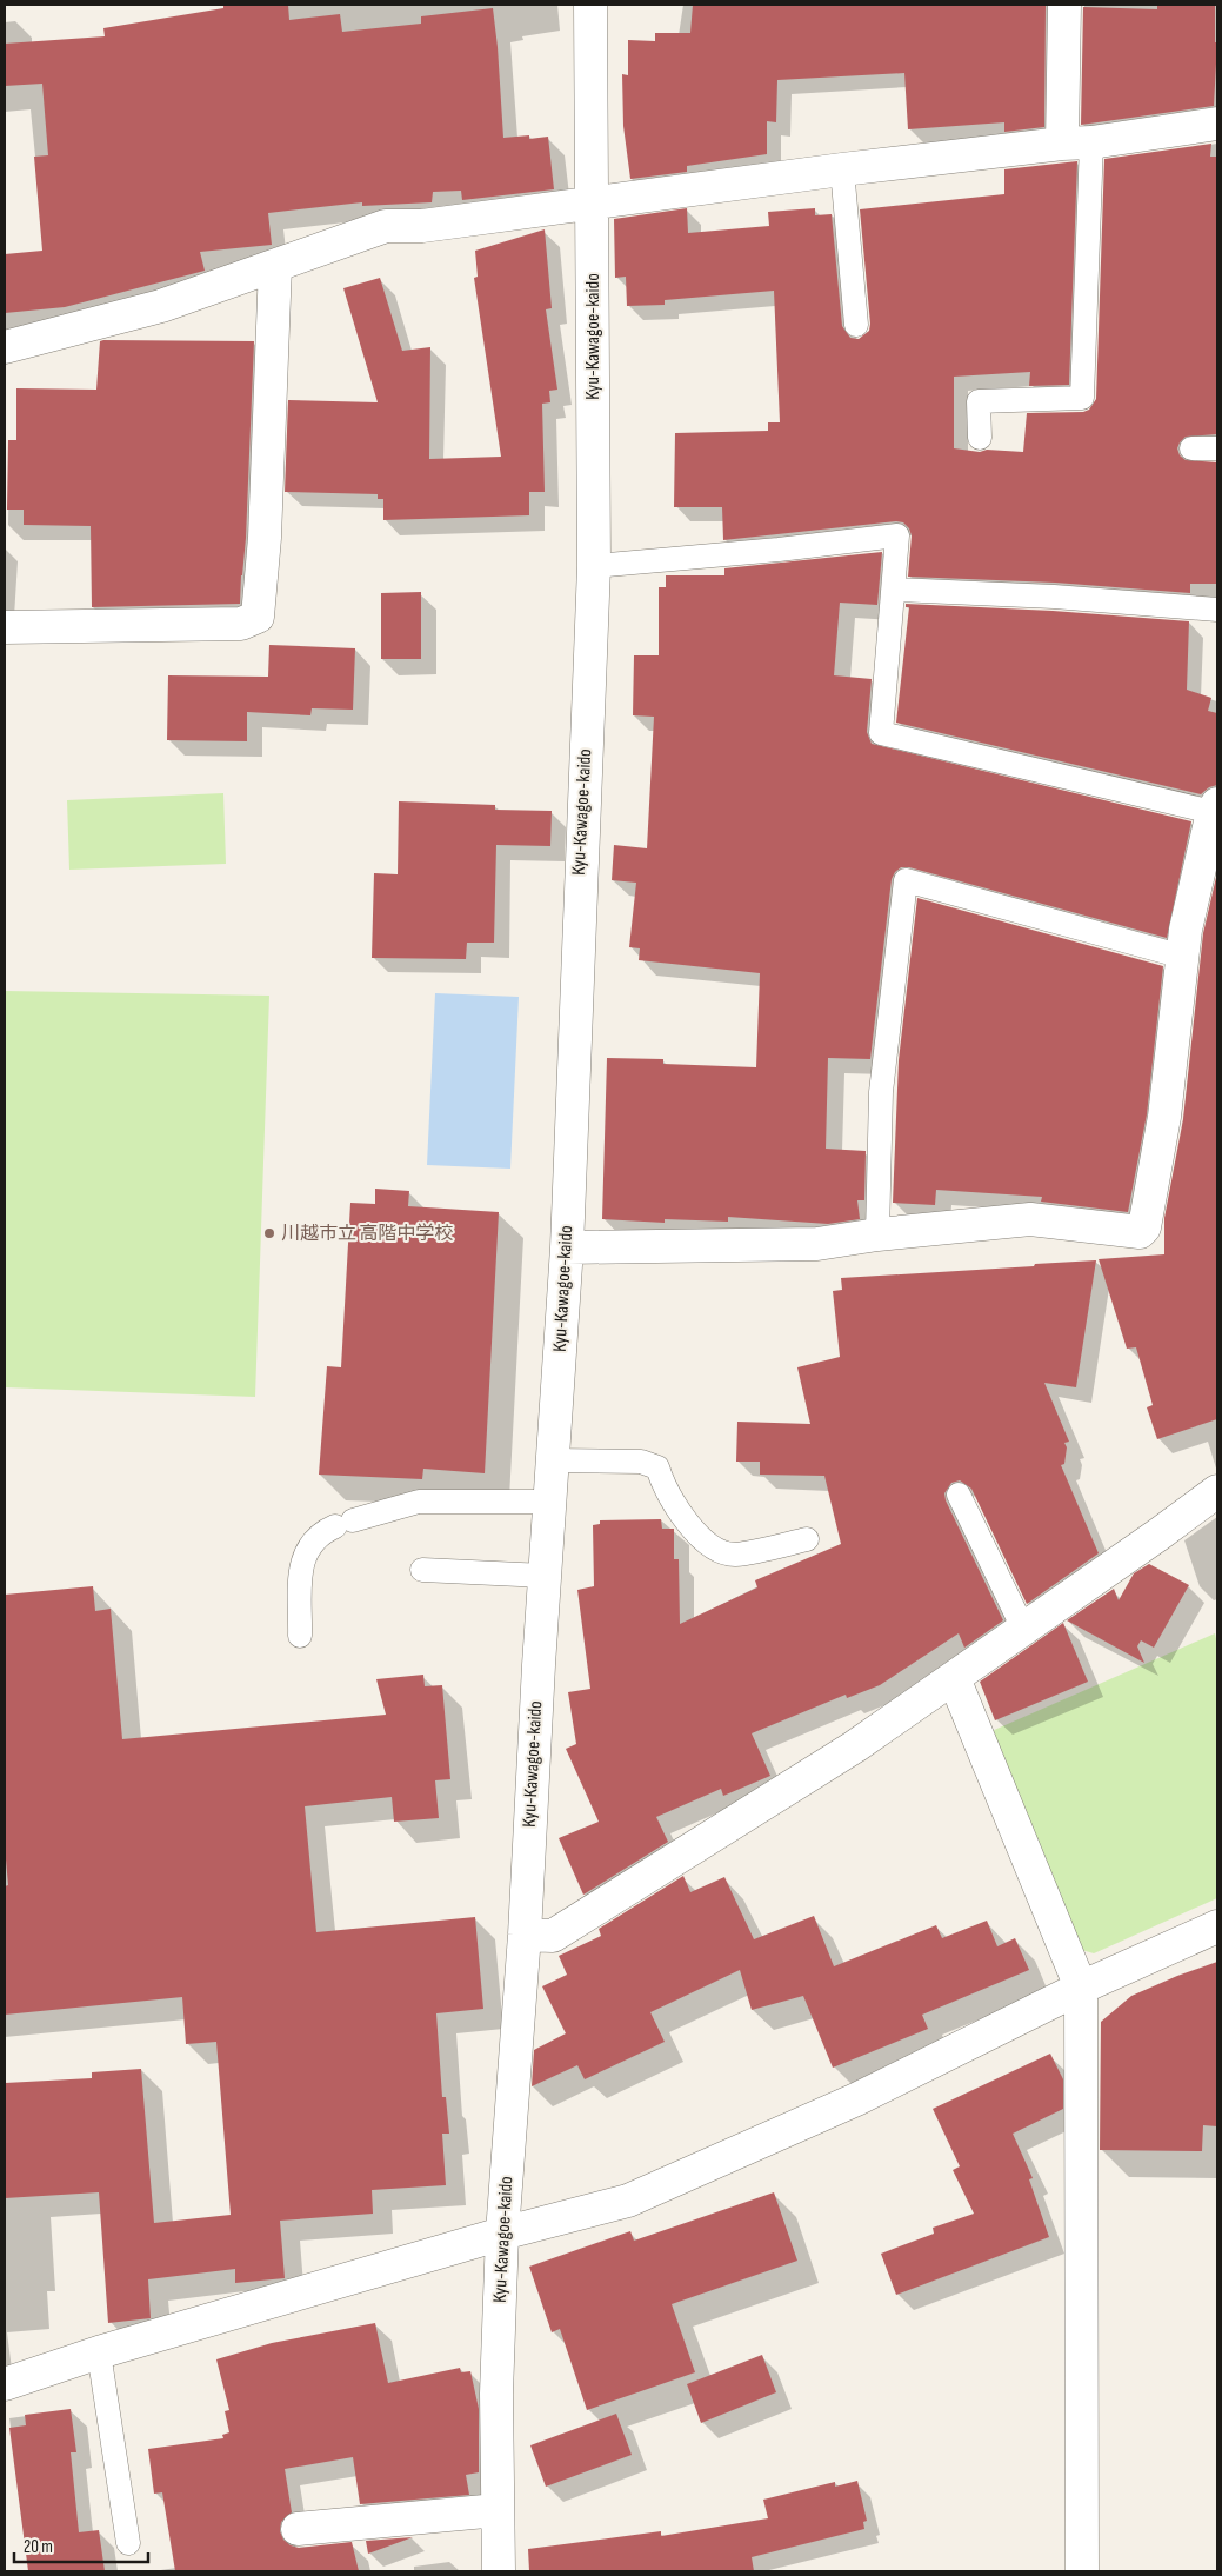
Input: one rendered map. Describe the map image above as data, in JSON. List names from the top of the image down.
{
  "streets": {
    "street": ["Kyu-Kawagoe-kaido"]
  },
  "places": ["川越市立 高階中学校"],
  "scale_bar": "20 m"
}
